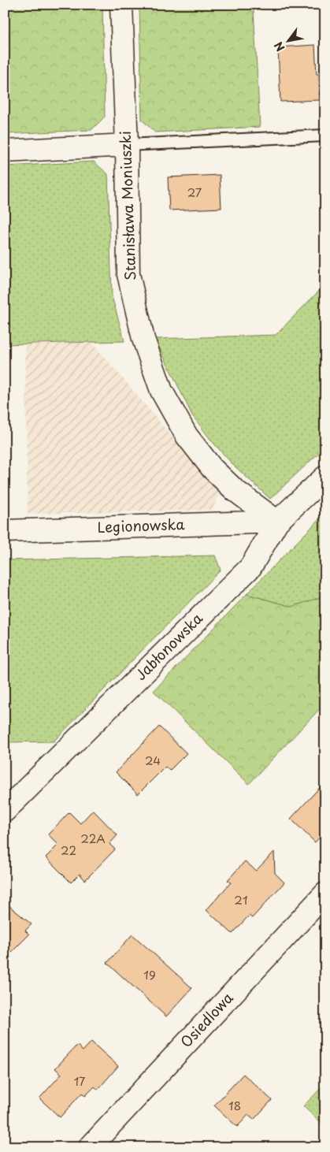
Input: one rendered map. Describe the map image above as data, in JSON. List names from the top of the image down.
{
  "streets": {
    "street": [
      "Stanisława Moniuszki",
      "Legionowska",
      "Jabłonowska",
      "Osiedlowa"
    ]
  },
  "crossings": [
    ["Stanisława Moniuszki", "Legionowska"],
    ["Stanisława Moniuszki", "Jabłonowska"],
    ["Legionowska", "Jabłonowska"]
  ],
  "house_numbers": [
    "27",
    "24",
    "22A",
    "22",
    "21",
    "19",
    "17",
    "18"
  ],
  "north": "bottom left"
}
